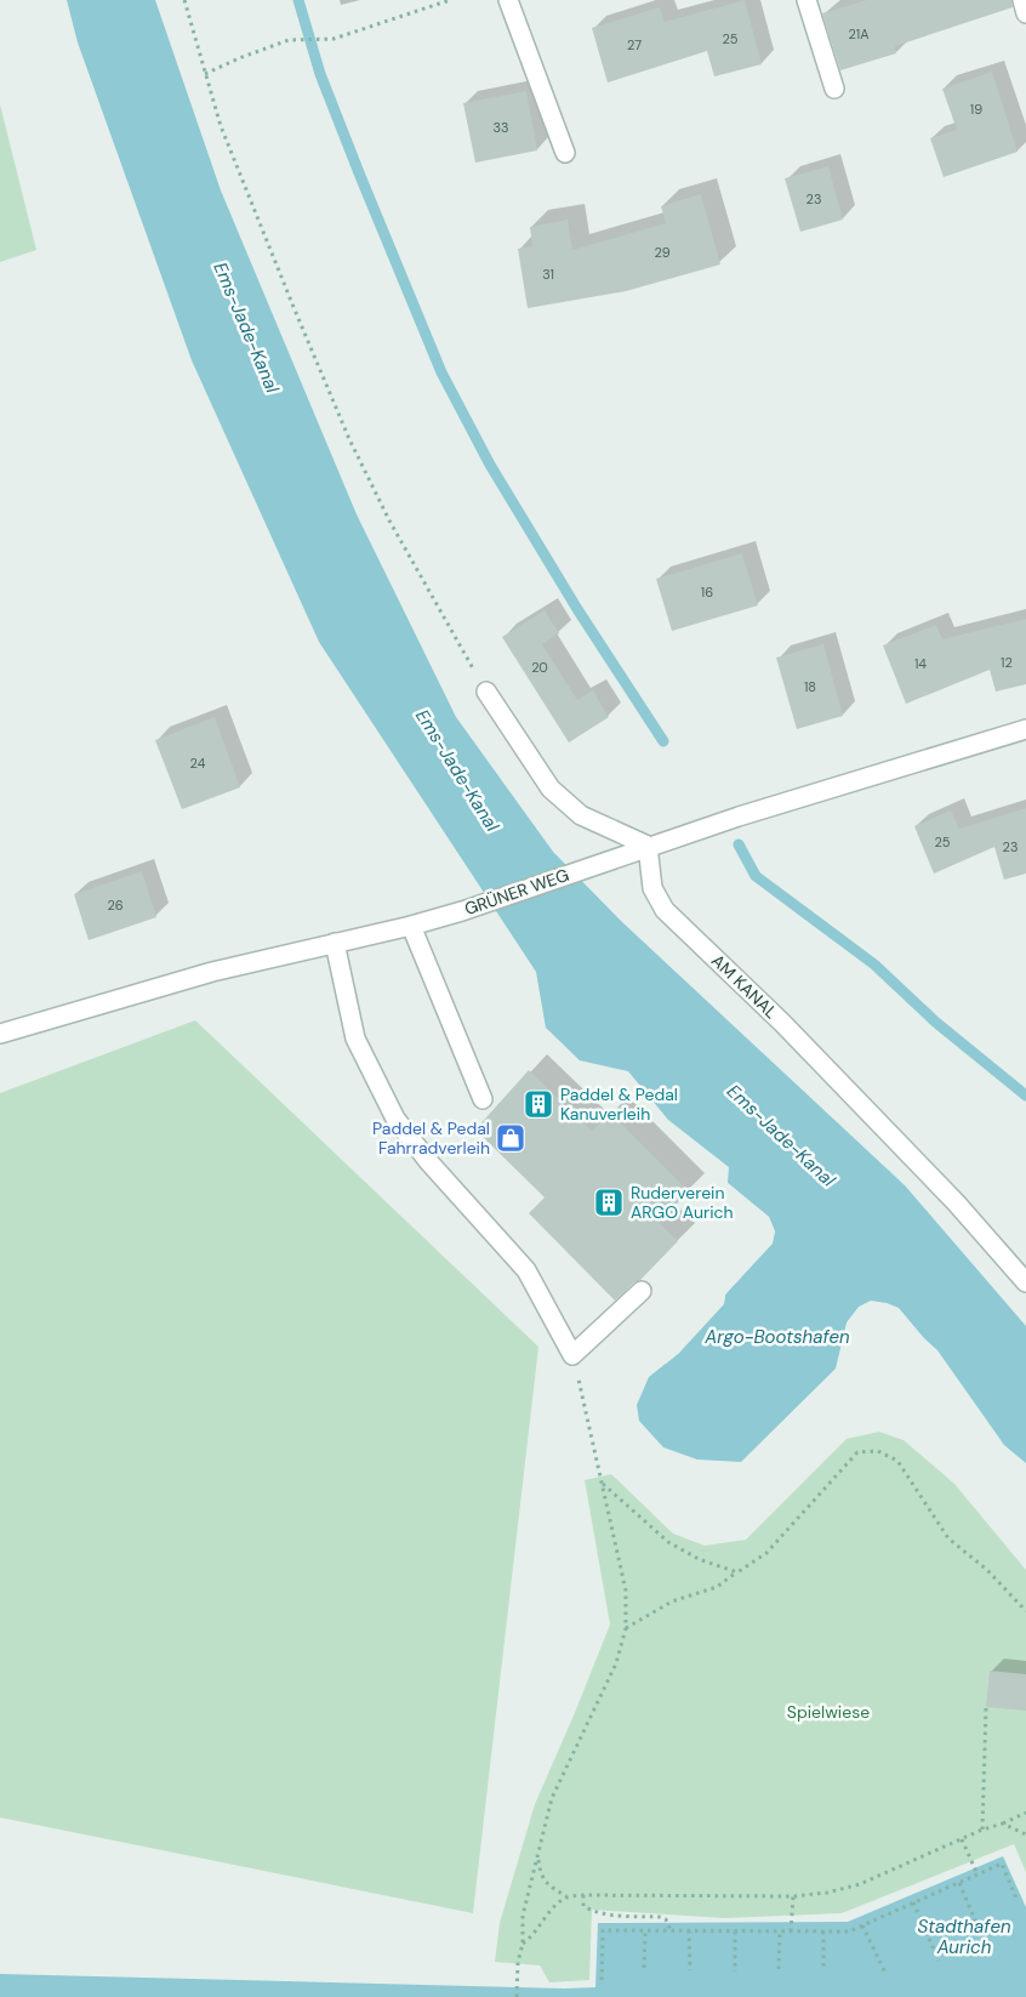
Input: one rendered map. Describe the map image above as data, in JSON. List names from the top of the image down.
{
  "streets": {
    "street": ["GRÜNER WEG", "AM KANAL"]
  },
  "crossings": [
    ["GRÜNER WEG", "AM KANAL"]
  ],
  "water": ["Ems-Jade-Kanal", "Argo-Bootshafen", "Stadthafen Aurich"],
  "parks": ["Spielwiese"],
  "places": {
    "building": ["Paddel & Pedal Kanuverleih", "Ruderverein ARGO Aurich"],
    "shop": ["Paddel & Pedal Fahrradverleih"]
  },
  "house_numbers": [
    "21A",
    "25",
    "27",
    "19",
    "33",
    "23",
    "29",
    "31",
    "16",
    "12",
    "14",
    "20",
    "18",
    "24",
    "25",
    "23",
    "26"
  ]
}
